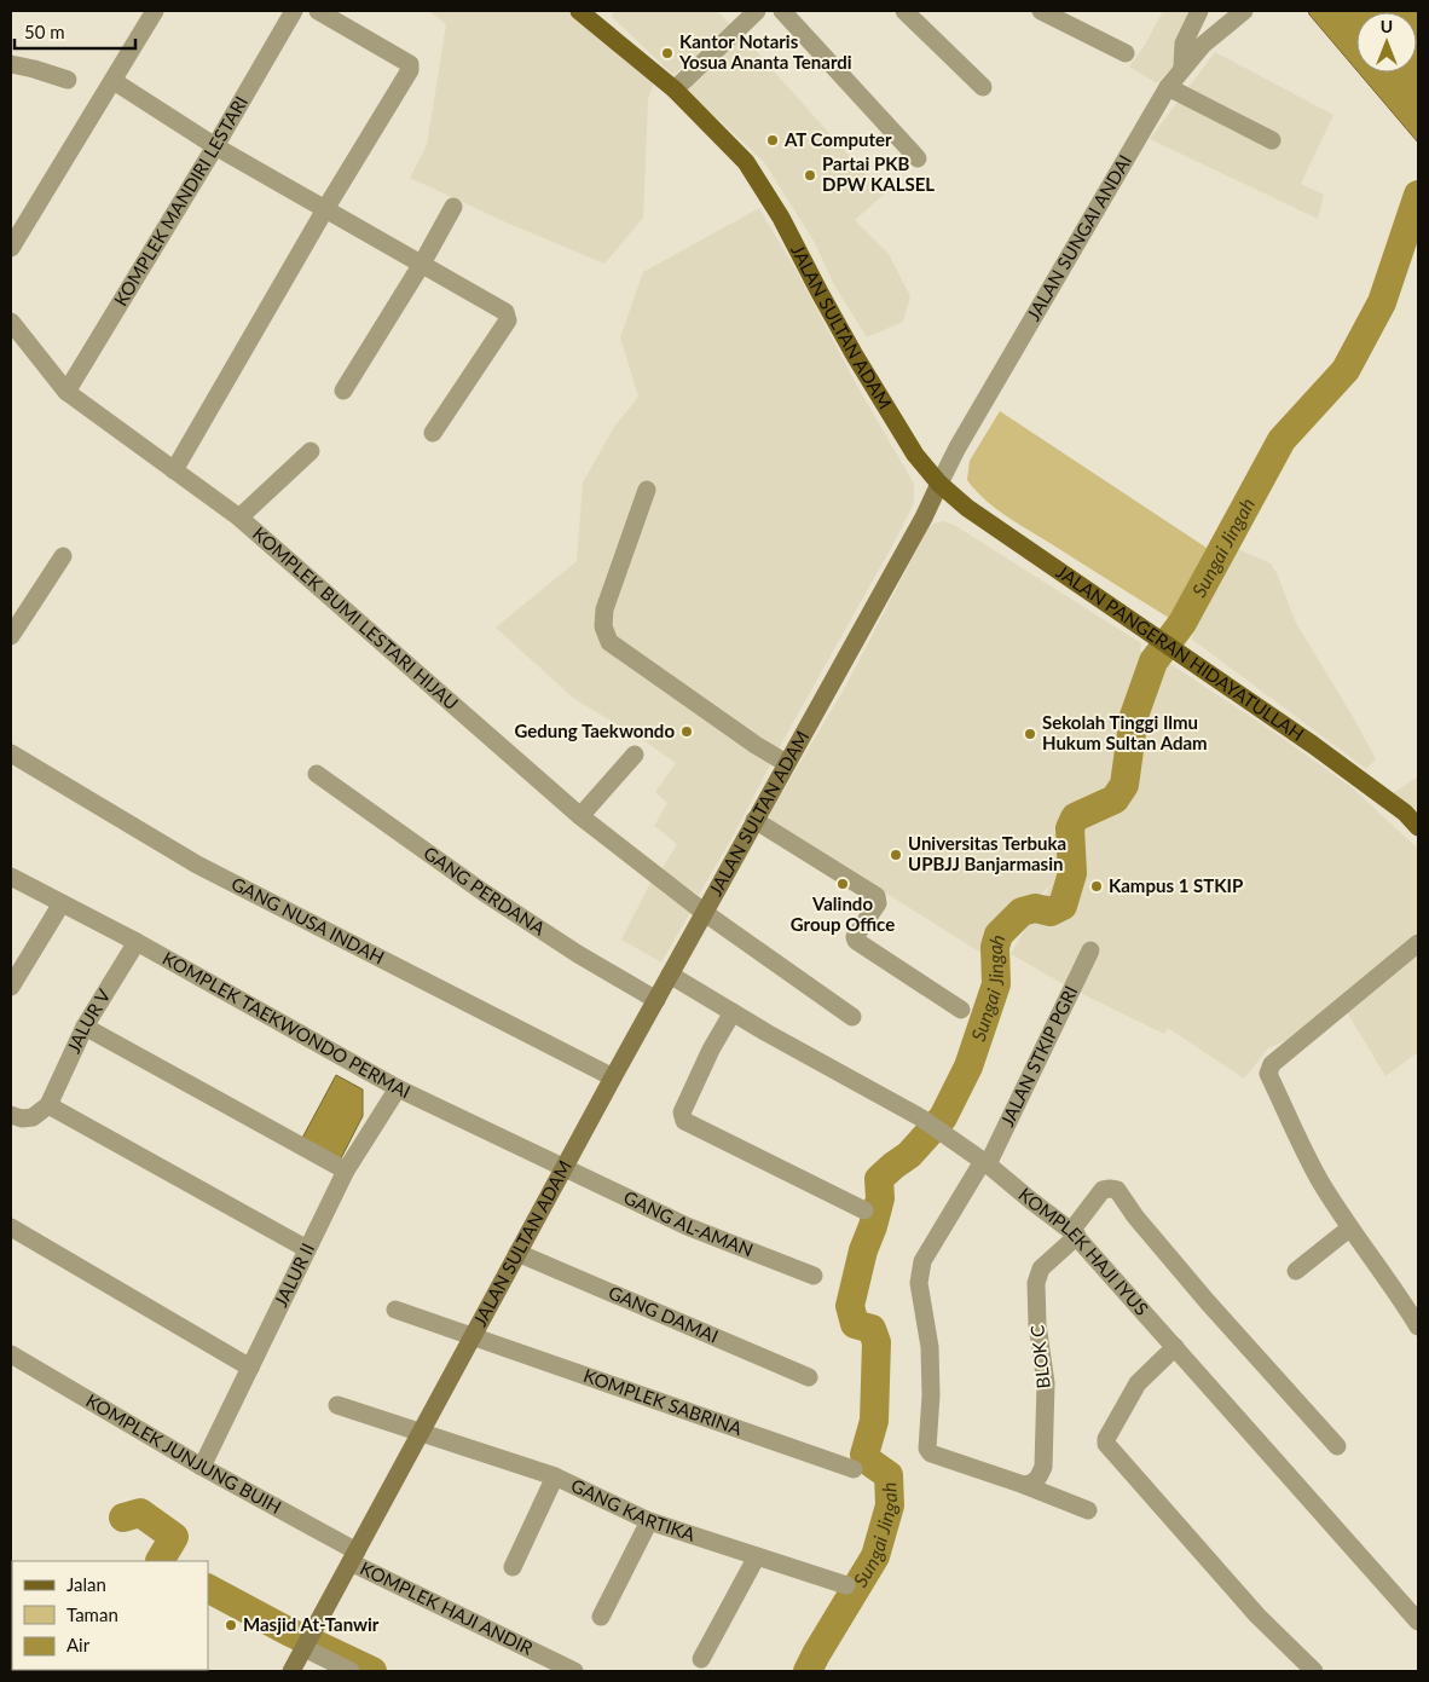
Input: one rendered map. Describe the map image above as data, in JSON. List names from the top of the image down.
{
  "streets": {
    "main road": ["JALAN SULTAN ADAM", "JALAN PANGERAN HIDAYATULLAH"],
    "street": [
      "KOMPLEK MANDIRI LESTARI",
      "JALAN SUNGAI ANDAI",
      "KOMPLEK BUMI LESTARI HIJAU",
      "GANG PERDANA",
      "GANG NUSA INDAH",
      "JALUR V",
      "KOMPLEK TAEKWONDO PERMAI",
      "JALAN STKIP PGRI",
      "GANG AL-AMAN",
      "KOMPLEK HAJI IYUS",
      "JALUR II",
      "GANG DAMAI",
      "BLOK C",
      "KOMPLEK SABRINA",
      "KOMPLEK JUNJUNG BUIH",
      "GANG KARTIKA",
      "KOMPLEK HAJI ANDIR"
    ]
  },
  "crossings": [
    ["KOMPLEK MANDIRI LESTARI", "KOMPLEK BUMI LESTARI HIJAU"],
    ["JALAN SUNGAI ANDAI", "JALAN SULTAN ADAM"],
    ["JALAN SUNGAI ANDAI", "JALAN PANGERAN HIDAYATULLAH"],
    ["JALAN SULTAN ADAM", "KOMPLEK BUMI LESTARI HIJAU"],
    ["JALAN SULTAN ADAM", "JALAN PANGERAN HIDAYATULLAH"],
    ["JALAN SULTAN ADAM", "GANG PERDANA"],
    ["JALAN SULTAN ADAM", "GANG NUSA INDAH"],
    ["JALAN SULTAN ADAM", "KOMPLEK TAEKWONDO PERMAI"],
    ["JALAN SULTAN ADAM", "GANG AL-AMAN"],
    ["JALAN SULTAN ADAM", "KOMPLEK HAJI IYUS"],
    ["JALAN SULTAN ADAM", "GANG DAMAI"],
    ["JALAN SULTAN ADAM", "KOMPLEK SABRINA"],
    ["JALAN SULTAN ADAM", "KOMPLEK JUNJUNG BUIH"],
    ["JALAN SULTAN ADAM", "GANG KARTIKA"],
    ["JALAN SULTAN ADAM", "KOMPLEK HAJI ANDIR"],
    ["JALUR V", "KOMPLEK TAEKWONDO PERMAI"],
    ["KOMPLEK TAEKWONDO PERMAI", "GANG AL-AMAN"],
    ["KOMPLEK TAEKWONDO PERMAI", "JALUR II"],
    ["JALAN STKIP PGRI", "KOMPLEK HAJI IYUS"],
    ["JALAN STKIP PGRI", "BLOK C"],
    ["KOMPLEK HAJI IYUS", "BLOK C"],
    ["JALUR II", "KOMPLEK JUNJUNG BUIH"],
    ["KOMPLEK JUNJUNG BUIH", "KOMPLEK HAJI ANDIR"]
  ],
  "water": ["Sungai Jingah"],
  "places": [
    "Kantor Notaris Yosua Ananta Tenardi",
    "AT Computer",
    "Partai PKB DPW KALSEL",
    "Gedung Taekwondo",
    "Sekolah Tinggi Ilmu Hukum Sultan Adam",
    "Universitas Terbuka UPBJJ Banjarmasin",
    "Valindo Group Office",
    "Kampus 1 STKIP",
    "Masjid At-Tanwir"
  ],
  "legend": ["Jalan", "Taman", "Air"],
  "scale_bar": "50 m",
  "north": "top"
}
